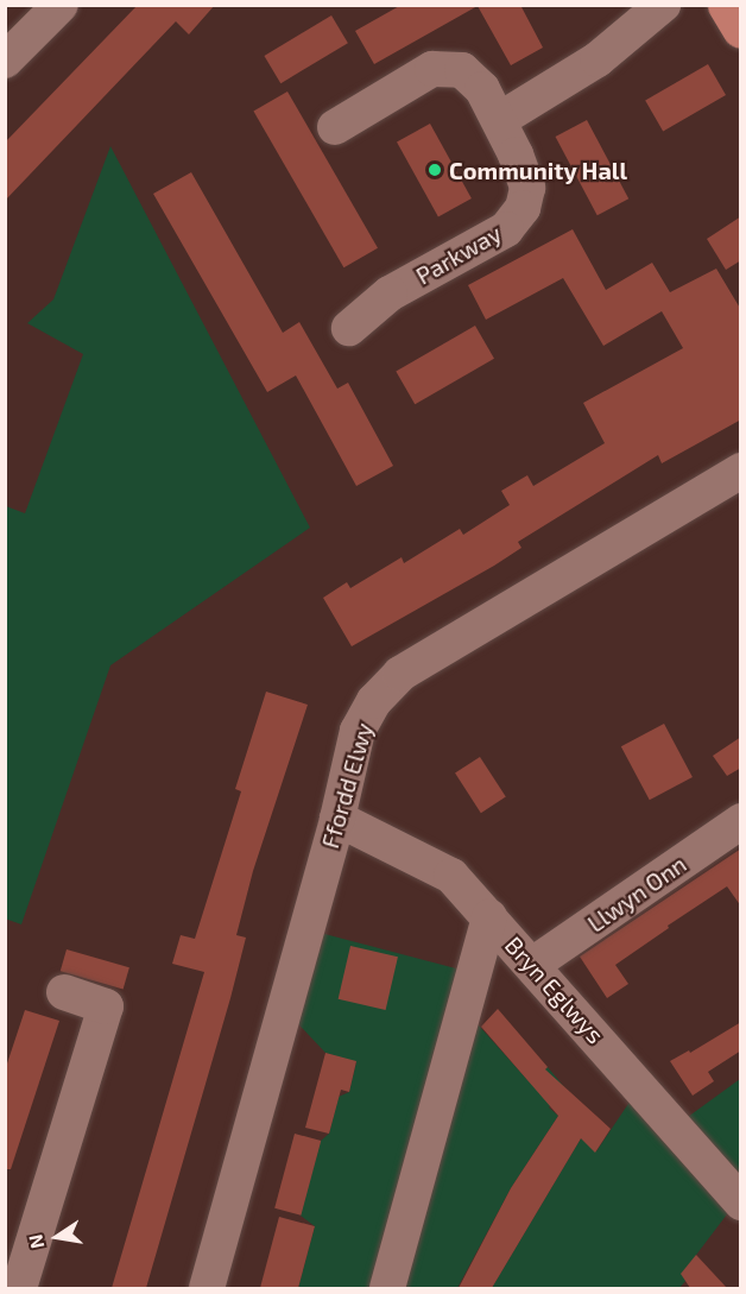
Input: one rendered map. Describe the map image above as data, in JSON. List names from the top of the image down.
{
  "streets": {
    "street": [
      "Parkway",
      "Ffordd Elwy",
      "Llwyn Onn",
      "Bryn Eglwys"
    ]
  },
  "crossings": [
    ["Ffordd Elwy", "Bryn Eglwys"],
    ["Llwyn Onn", "Bryn Eglwys"]
  ],
  "places": ["Community Hall"],
  "north": "left"
}
